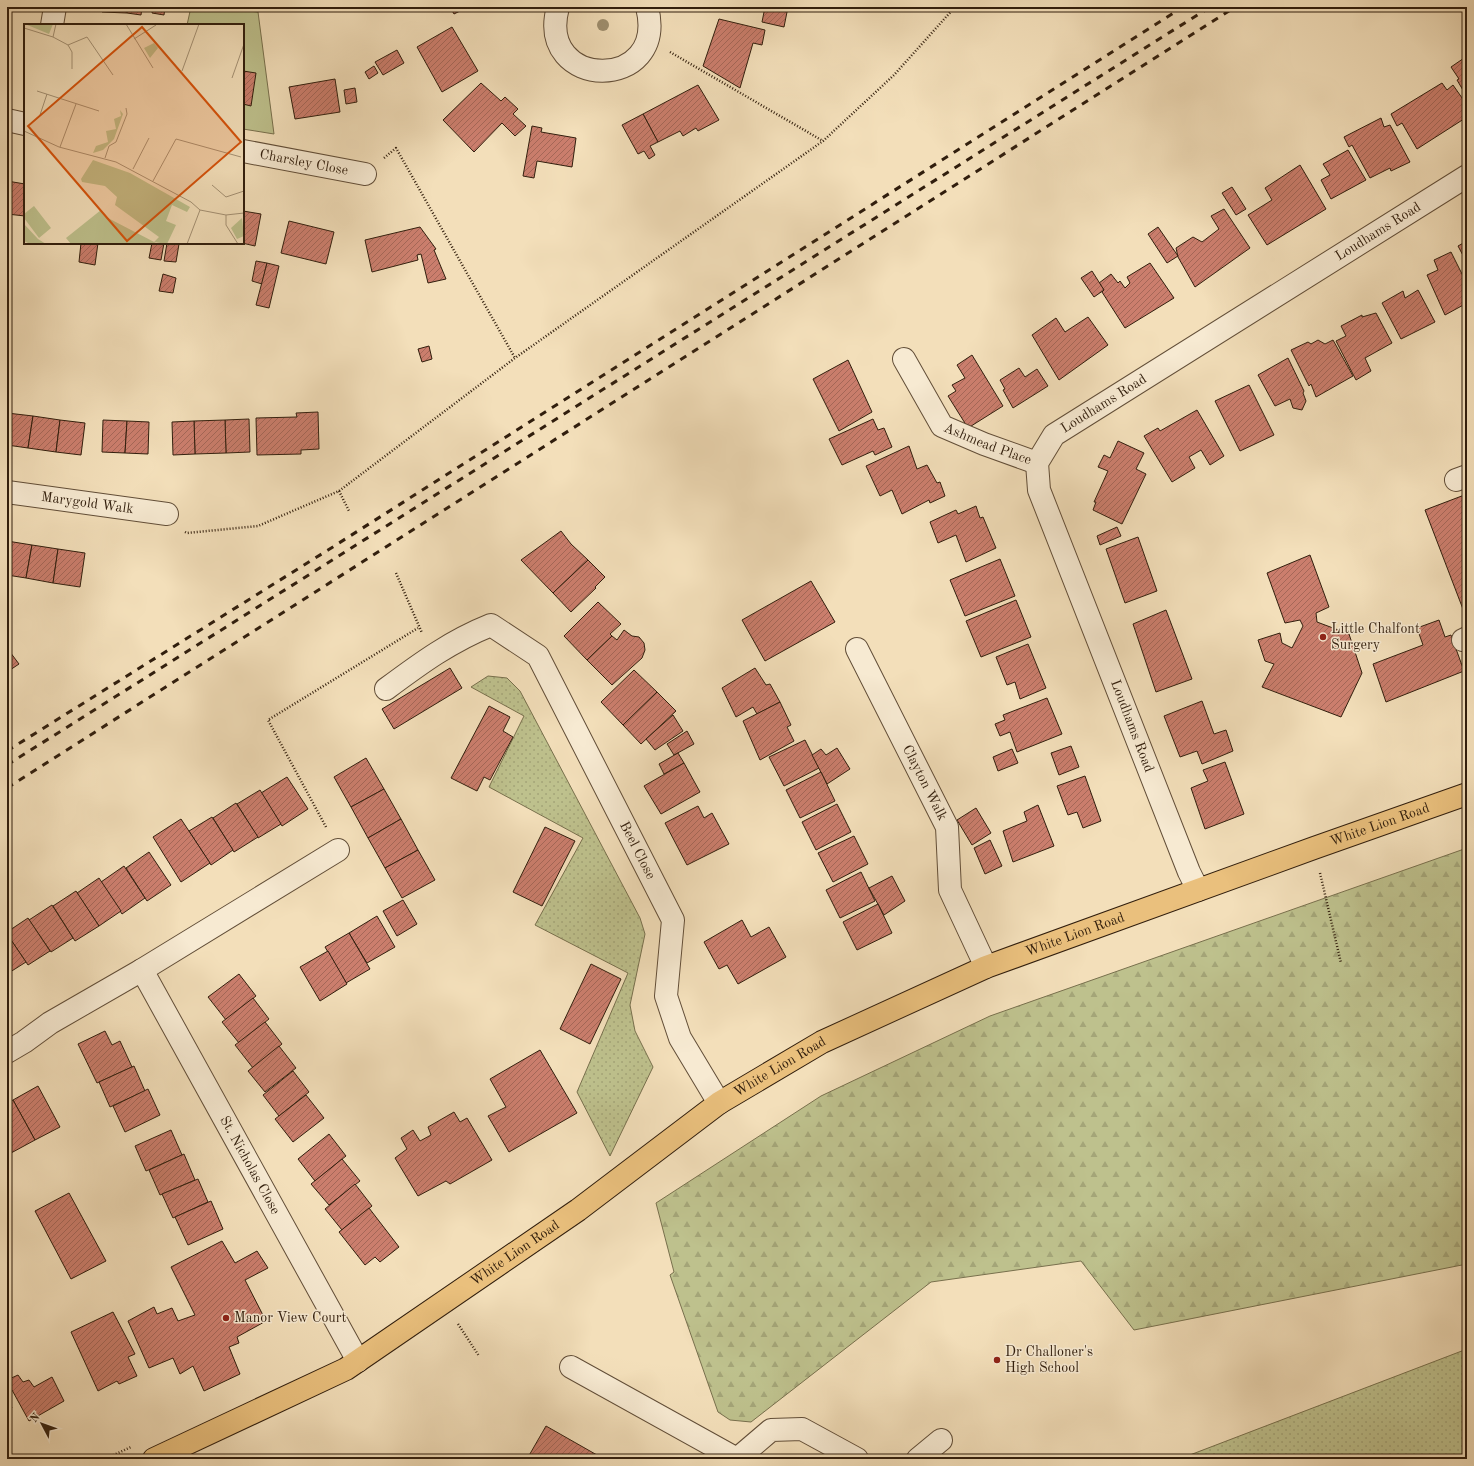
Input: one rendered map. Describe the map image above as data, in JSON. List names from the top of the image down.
{
  "streets": {
    "main road": ["White Lion Road"],
    "street": [
      "Charsley Close",
      "Loudhams Road",
      "Ashmead Place",
      "Marygold Walk",
      "Clayton Walk",
      "Beel Close",
      "St. Nicholas Close"
    ]
  },
  "crossings": [
    ["Loudhams Road", "Ashmead Place"],
    ["Loudhams Road", "White Lion Road"],
    ["Clayton Walk", "White Lion Road"],
    ["White Lion Road", "Beel Close"],
    ["White Lion Road", "St. Nicholas Close"]
  ],
  "places": ["Little Chalfont Surgery", "Manor View Court", "Dr Challoner's High School"],
  "north": "top left"
}
